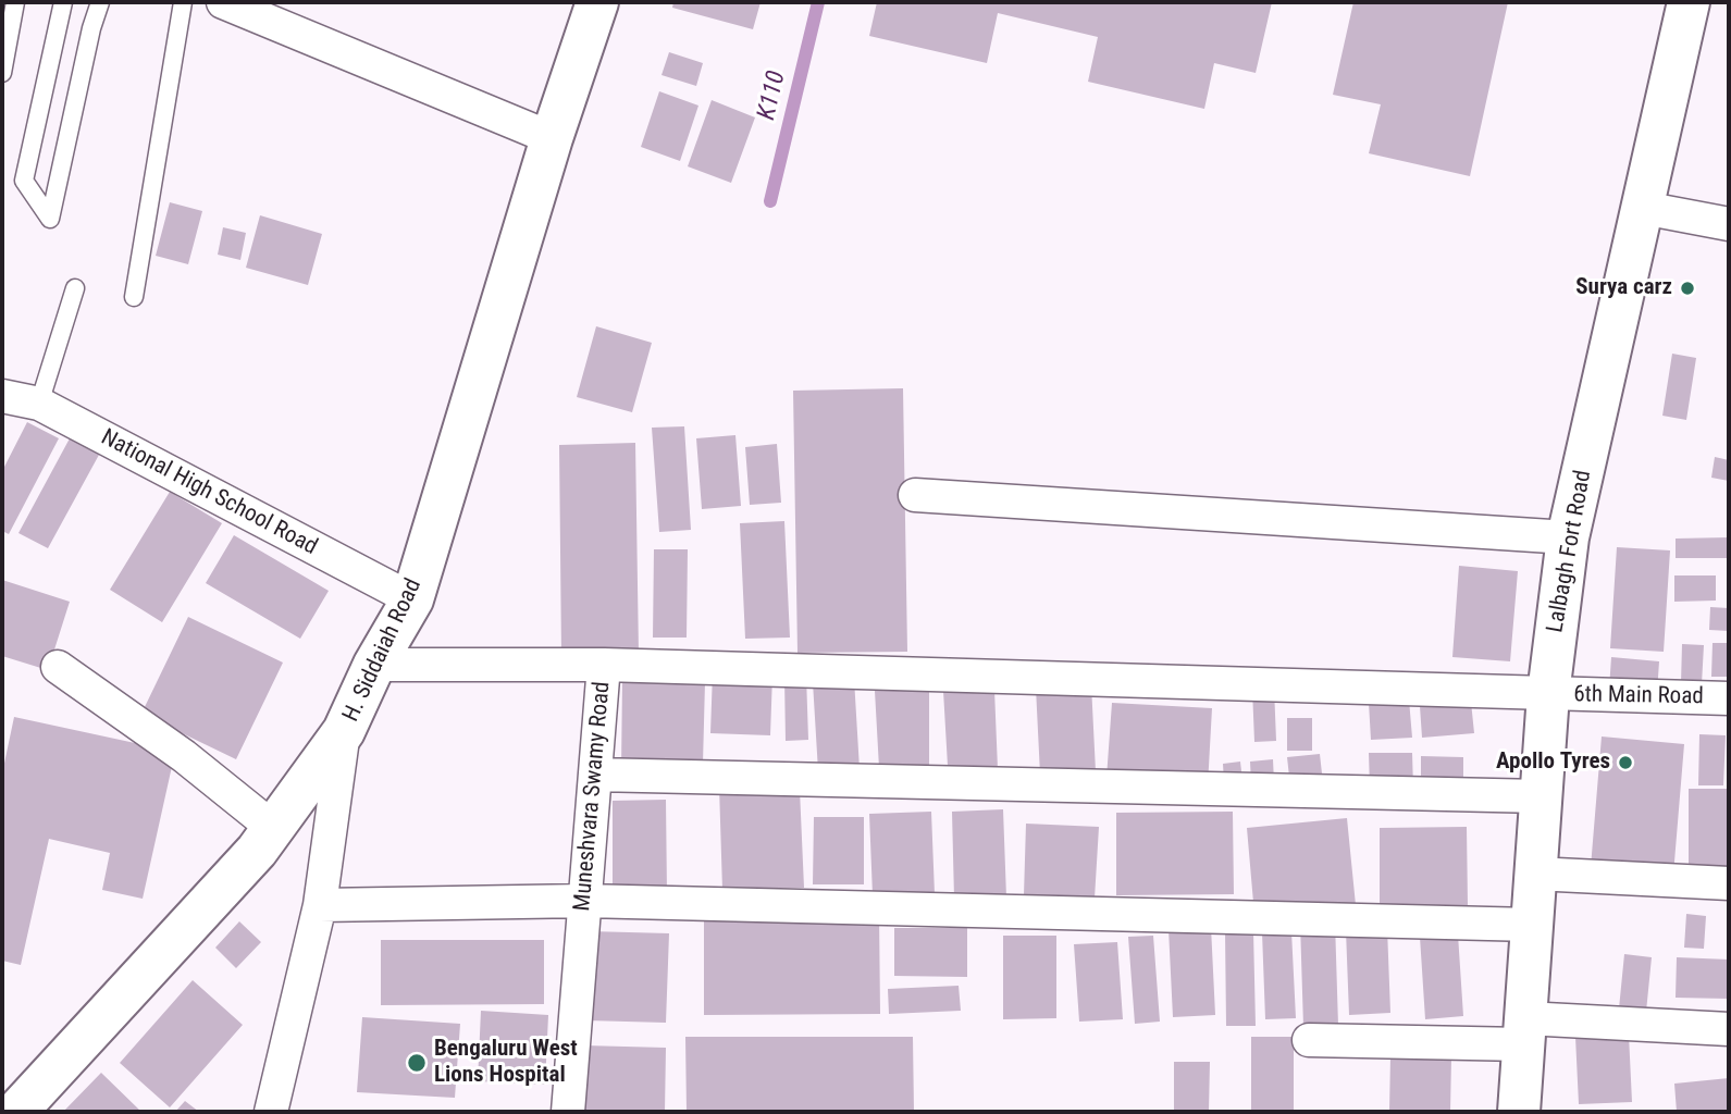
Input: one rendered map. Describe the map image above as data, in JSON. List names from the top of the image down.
{
  "streets": {
    "main road": ["Lalbagh Fort Road", "H. Siddaiah Road"],
    "street": ["National High School Road", "6th Main Road", "Muneshvara Swamy Road"]
  },
  "crossings": [
    ["National High School Road", "H. Siddaiah Road"],
    ["Lalbagh Fort Road", "6th Main Road"],
    ["H. Siddaiah Road", "Muneshvara Swamy Road"],
    ["6th Main Road", "Muneshvara Swamy Road"]
  ],
  "water": ["K110"],
  "places": ["Surya carz", "Apollo Tyres", "Bengaluru West Lions Hospital"]
}
